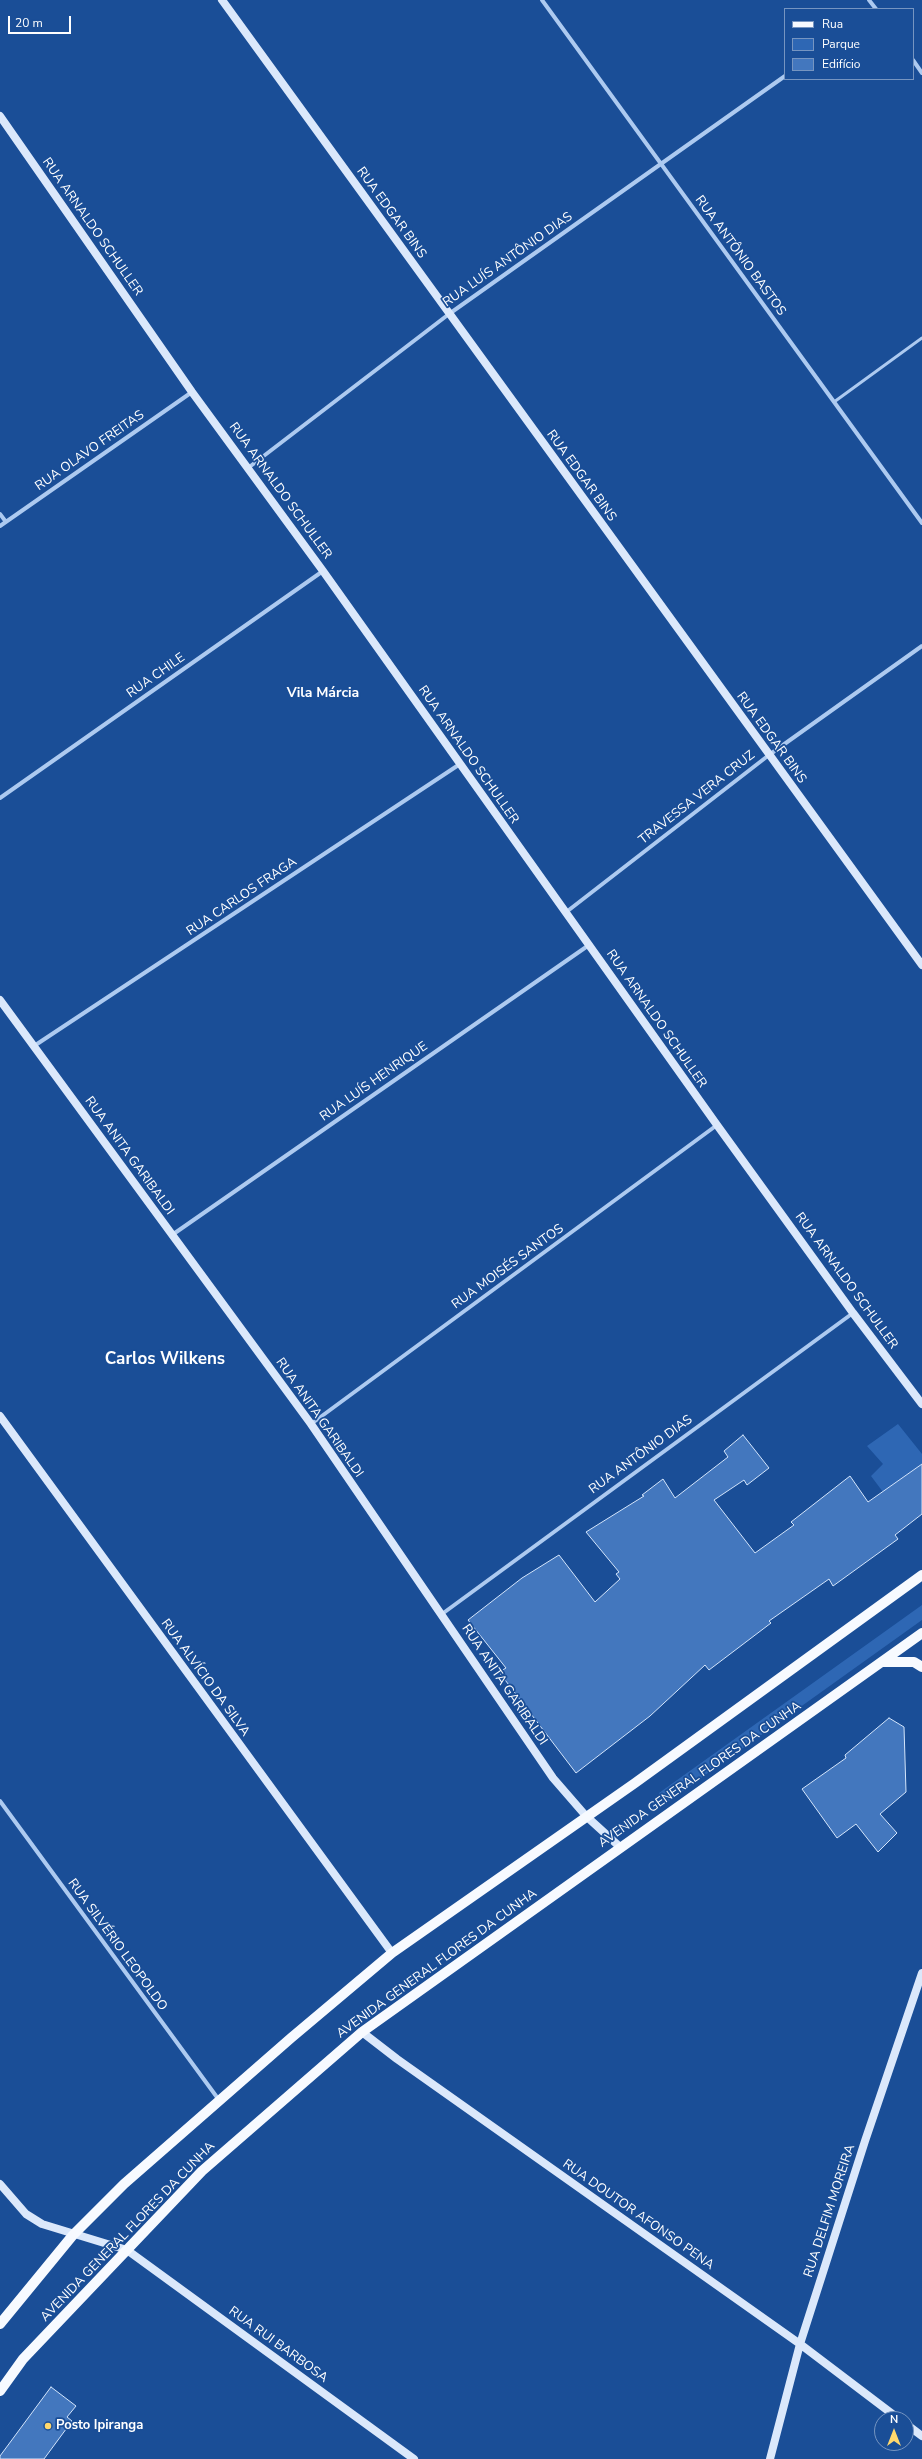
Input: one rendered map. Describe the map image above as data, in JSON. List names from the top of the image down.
{
  "streets": {
    "main road": ["AVENIDA GENERAL FLORES DA CUNHA"],
    "street": [
      "RUA EDGAR BINS",
      "RUA ARNALDO SCHULLER",
      "RUA ANTÔNIO BASTOS",
      "RUA LUÍS ANTÔNIO DIAS",
      "RUA OLAVO FREITAS",
      "RUA CHILE",
      "TRAVESSA VERA CRUZ",
      "RUA CARLOS FRAGA",
      "RUA LUÍS HENRIQUE",
      "RUA ANITA GARIBALDI",
      "RUA MOISÉS SANTOS",
      "RUA ANTÔNIO DIAS",
      "RUA ALVÍCIO DA SILVA",
      "RUA SILVÉRIO LEOPOLDO",
      "RUA DELFIM MOREIRA",
      "RUA DOUTOR AFONSO PENA",
      "RUA RUI BARBOSA"
    ]
  },
  "crossings": [
    ["RUA EDGAR BINS", "RUA LUÍS ANTÔNIO DIAS"],
    ["RUA EDGAR BINS", "TRAVESSA VERA CRUZ"],
    ["RUA ARNALDO SCHULLER", "RUA LUÍS ANTÔNIO DIAS"],
    ["RUA ARNALDO SCHULLER", "RUA OLAVO FREITAS"],
    ["RUA ARNALDO SCHULLER", "RUA CHILE"],
    ["RUA ARNALDO SCHULLER", "TRAVESSA VERA CRUZ"],
    ["RUA ARNALDO SCHULLER", "RUA CARLOS FRAGA"],
    ["RUA ARNALDO SCHULLER", "RUA LUÍS HENRIQUE"],
    ["RUA ARNALDO SCHULLER", "RUA MOISÉS SANTOS"],
    ["RUA ARNALDO SCHULLER", "RUA ANTÔNIO DIAS"],
    ["RUA ANTÔNIO BASTOS", "RUA LUÍS ANTÔNIO DIAS"],
    ["RUA CARLOS FRAGA", "RUA ANITA GARIBALDI"],
    ["RUA LUÍS HENRIQUE", "RUA ANITA GARIBALDI"],
    ["RUA ANITA GARIBALDI", "RUA MOISÉS SANTOS"],
    ["RUA ANITA GARIBALDI", "RUA ANTÔNIO DIAS"],
    ["RUA ANITA GARIBALDI", "AVENIDA GENERAL FLORES DA CUNHA"],
    ["AVENIDA GENERAL FLORES DA CUNHA", "RUA DOUTOR AFONSO PENA"],
    ["AVENIDA GENERAL FLORES DA CUNHA", "RUA RUI BARBOSA"],
    ["RUA DELFIM MOREIRA", "RUA DOUTOR AFONSO PENA"]
  ],
  "districts": ["Vila Márcia", "Carlos Wilkens"],
  "places": ["Posto Ipiranga"],
  "legend": ["Rua", "Parque", "Edifício"],
  "scale_bar": "20 m",
  "north": "top"
}
